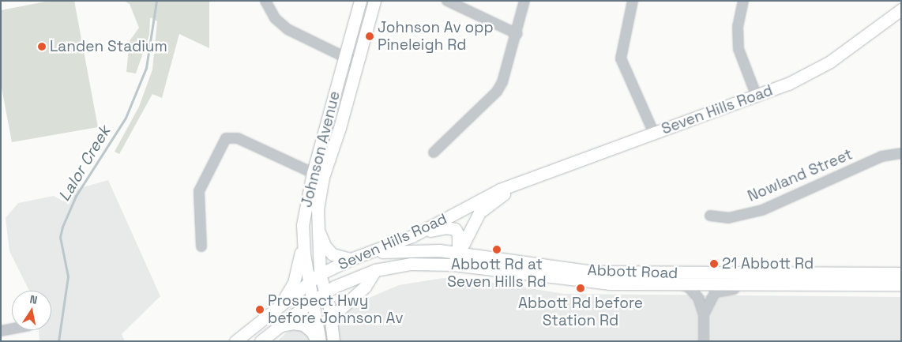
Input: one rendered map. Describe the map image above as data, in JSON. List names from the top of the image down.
{
  "streets": {
    "main road": ["Seven Hills Road", "Johnson Avenue", "Abbott Road"],
    "street": ["Nowland Street"]
  },
  "crossings": [
    ["Seven Hills Road", "Johnson Avenue"],
    ["Seven Hills Road", "Abbott Road"]
  ],
  "water": ["Lalor Creek"],
  "places": [
    "Johnson Av opp Pineleigh Rd",
    "Landen Stadium",
    "Abbott Rd at Seven Hills Rd",
    "21 Abbott Rd",
    "Abbott Rd before Station Rd",
    "Prospect Hwy before Johnson Av"
  ],
  "north": "top"
}
